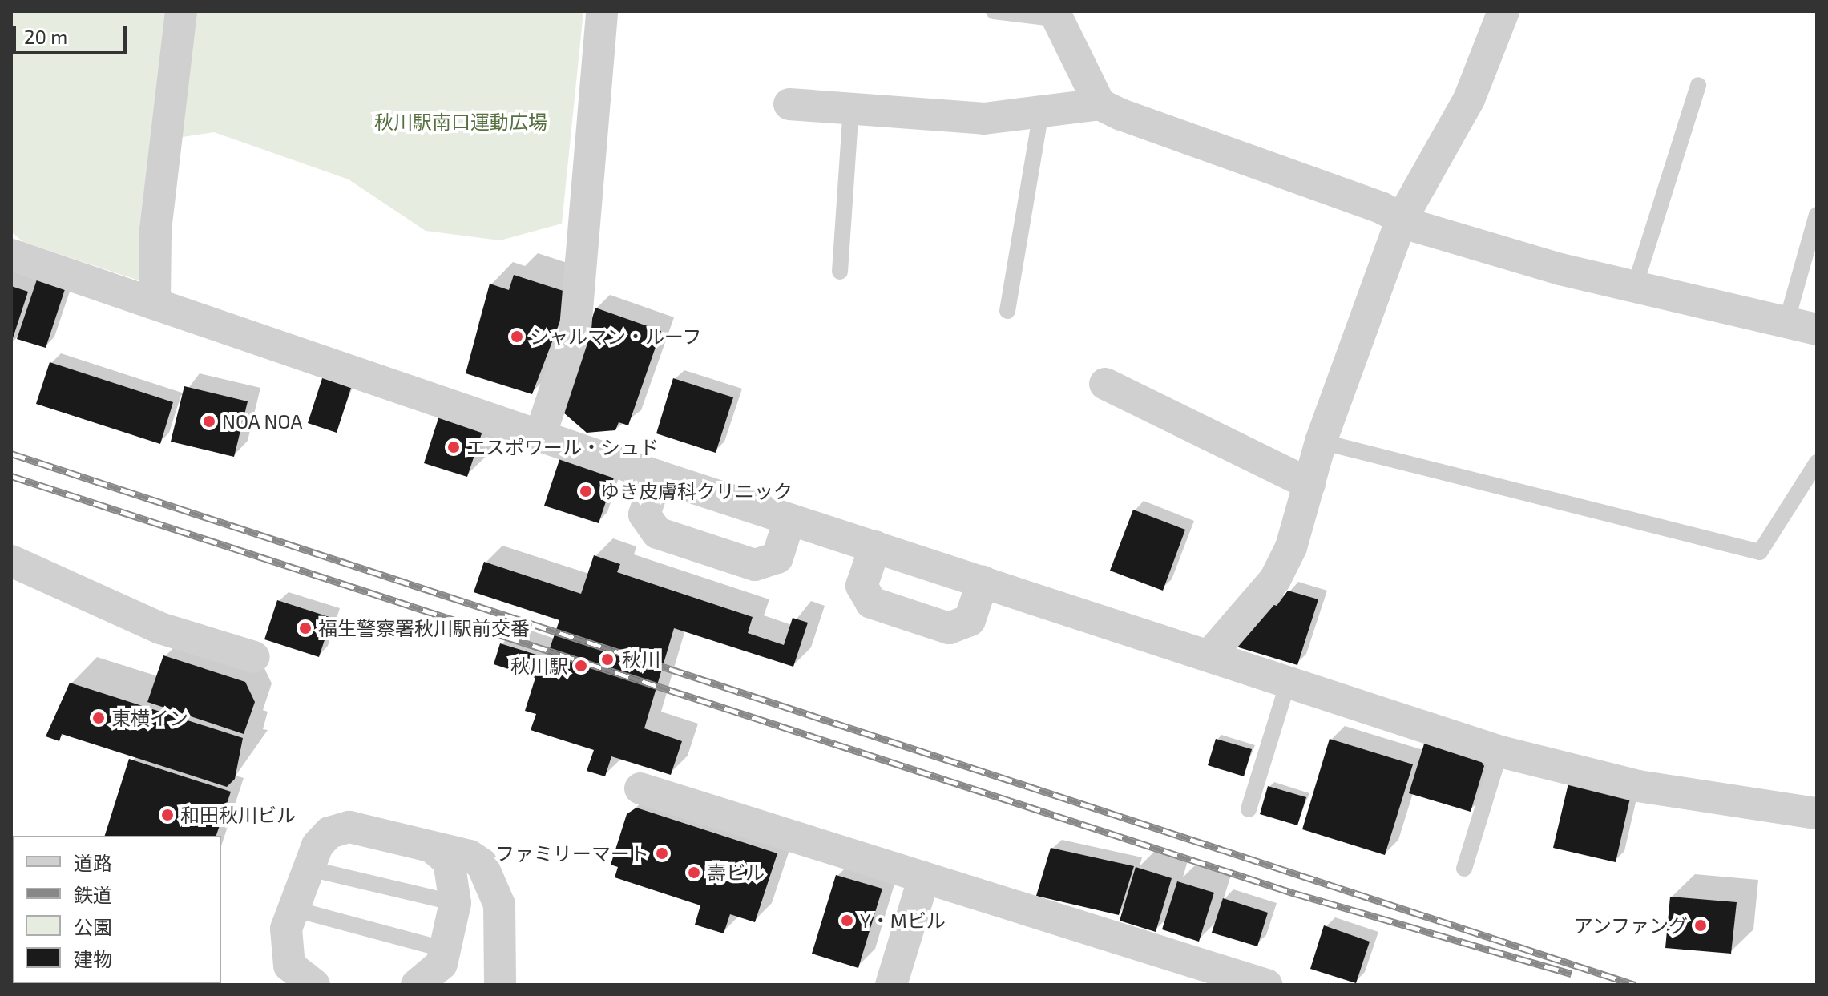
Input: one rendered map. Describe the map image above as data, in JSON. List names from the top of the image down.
{
  "parks": ["秋川駅南口運動広場"],
  "places": [
    "シャルマン・ルーフ",
    "NOA NOA",
    "エスポワール・シュド",
    "ゆき皮膚科クリニック",
    "福生警察署秋川駅前交番",
    "秋川",
    "秋川駅",
    "東横イン",
    "和田秋川ビル",
    "ファミリーマート",
    "壽ビル",
    "Y・Mビル",
    "アンファング"
  ],
  "legend": [
    "道路",
    "鉄道",
    "公園",
    "建物"
  ],
  "scale_bar": "20 m"
}
